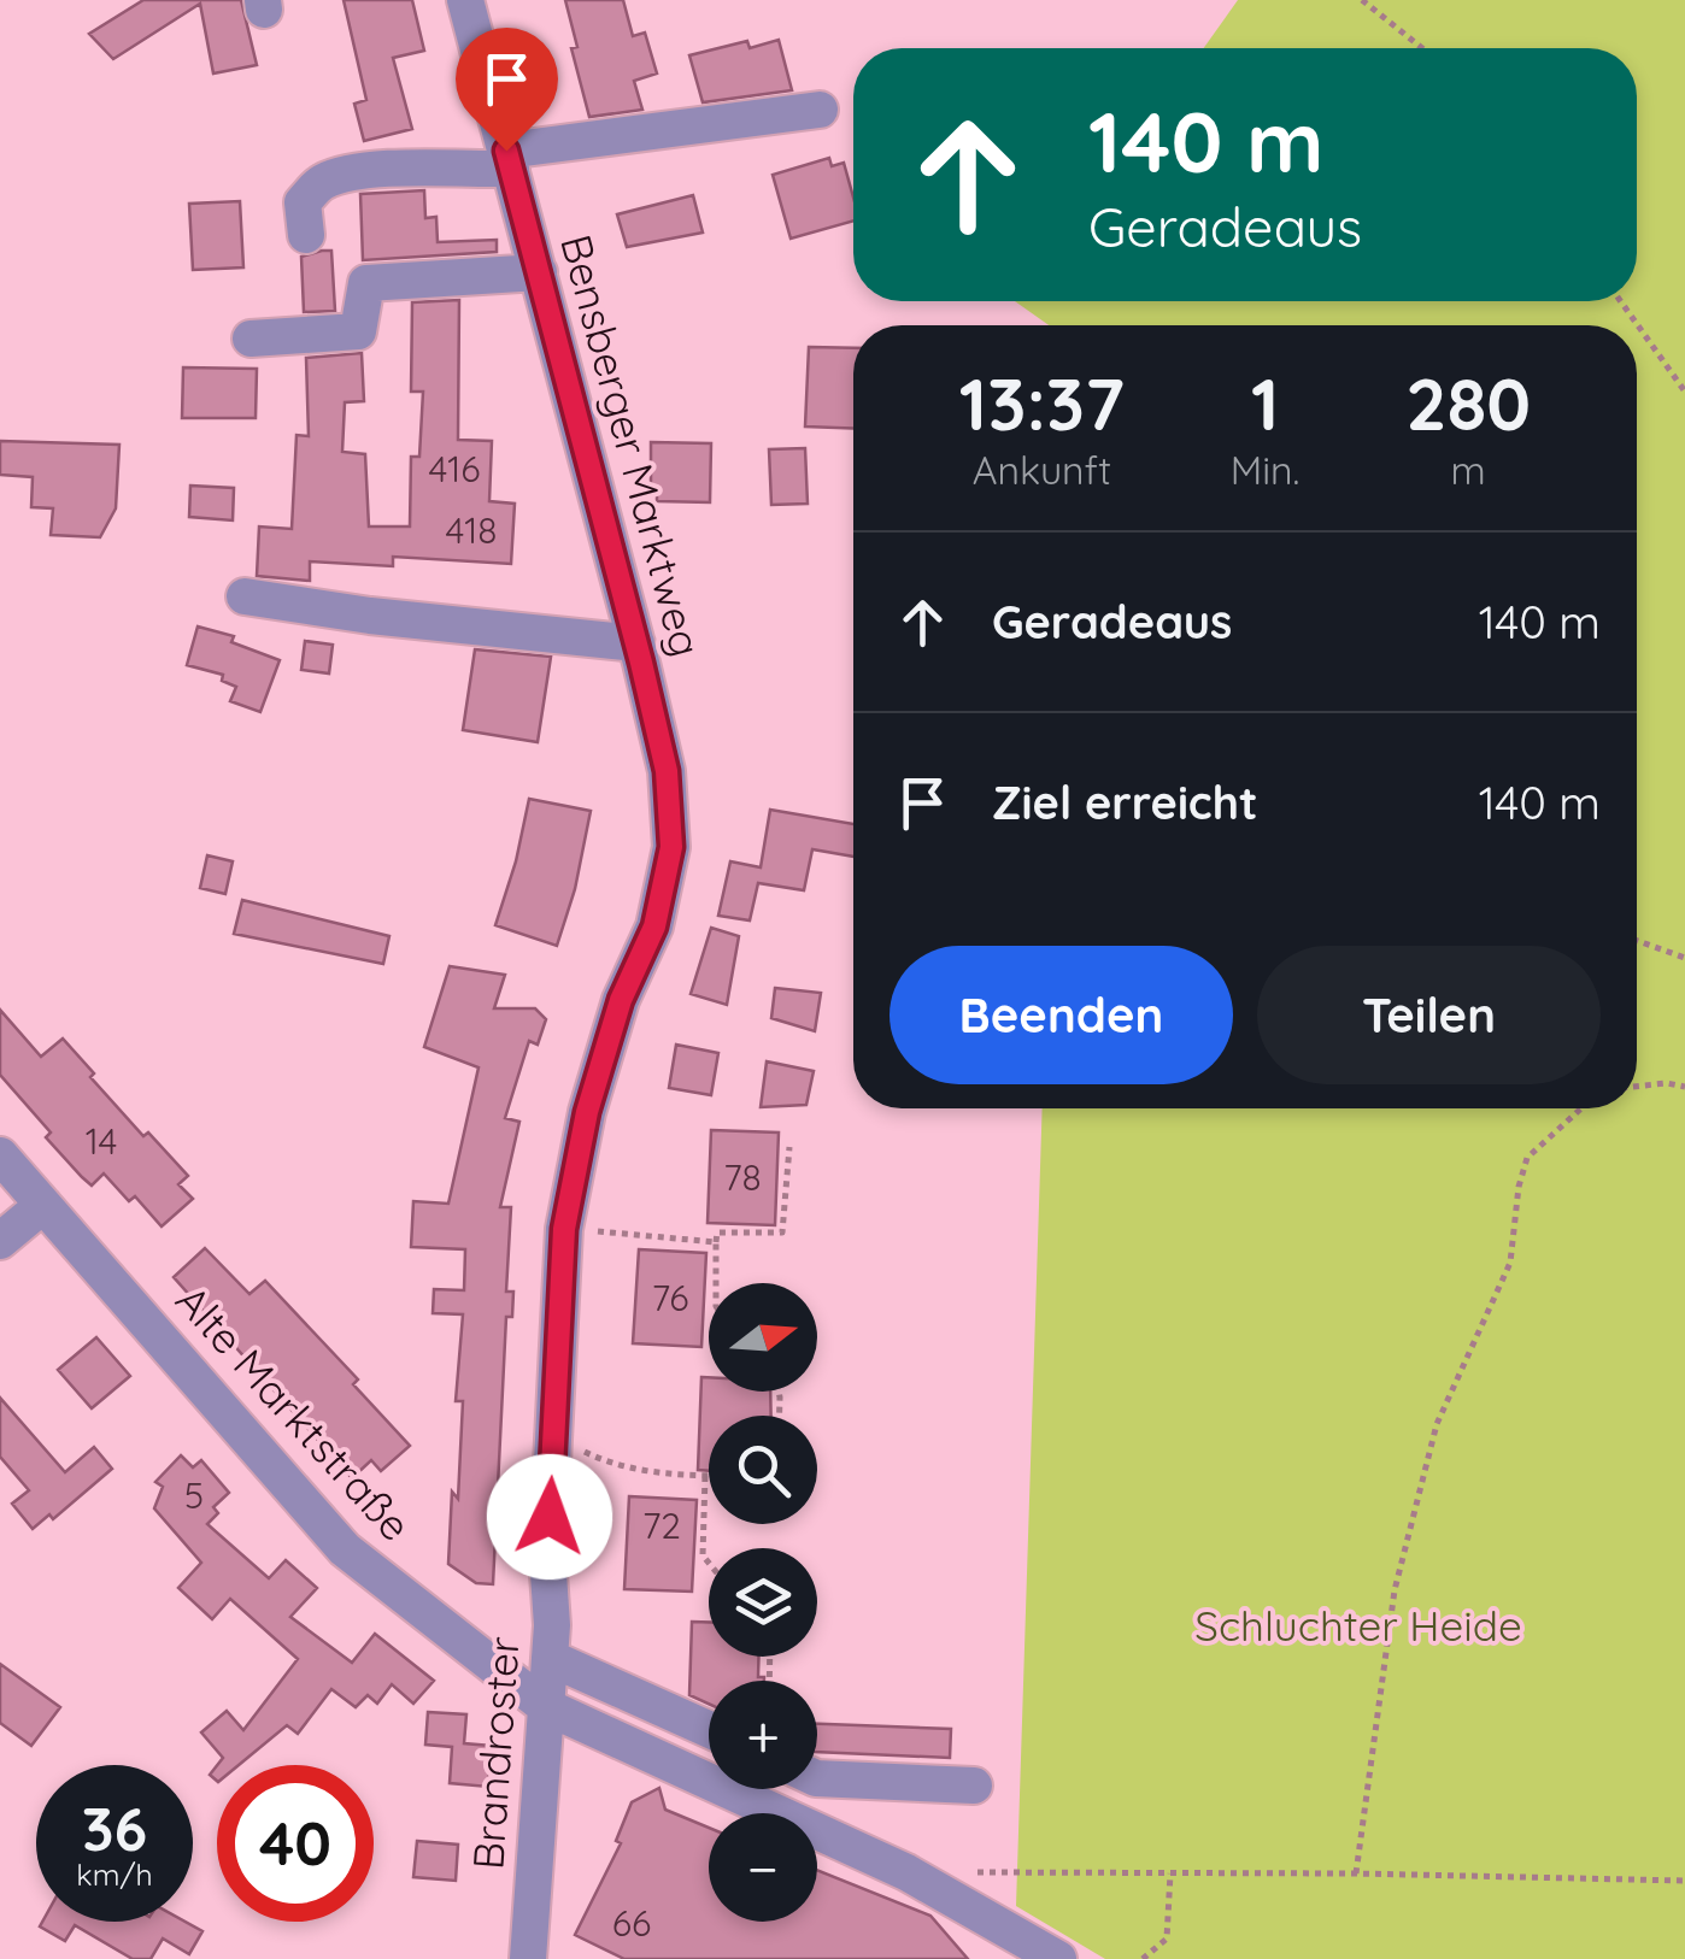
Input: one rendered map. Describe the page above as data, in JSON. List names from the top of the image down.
{
  "streets": {
    "street": ["Bensberger Marktweg", "Alte Marktstraße", "Brandroster"]
  },
  "crossings": [
    ["Bensberger Marktweg", "Brandroster"],
    ["Alte Marktstraße", "Brandroster"]
  ],
  "parks": ["Schluchter Heide"],
  "house_numbers": [
    "416",
    "418",
    "14",
    "78",
    "76",
    "5",
    "72",
    "66"
  ],
  "north": "right",
  "page": {
    "turn": ["140 m", "Geradeaus"],
    "eta": [
      "13:37",
      "Ankunft",
      "1",
      "Min.",
      "280",
      "m"
    ],
    "list": [
      {
        "name": "Geradeaus",
        "value": "140 m"
      },
      {
        "name": "Ziel erreicht",
        "value": "140 m"
      }
    ],
    "buttons": ["Beenden", "Teilen"],
    "map_buttons": ["+", "−"],
    "speed": "36 km/h",
    "limit": "40"
  }
}
